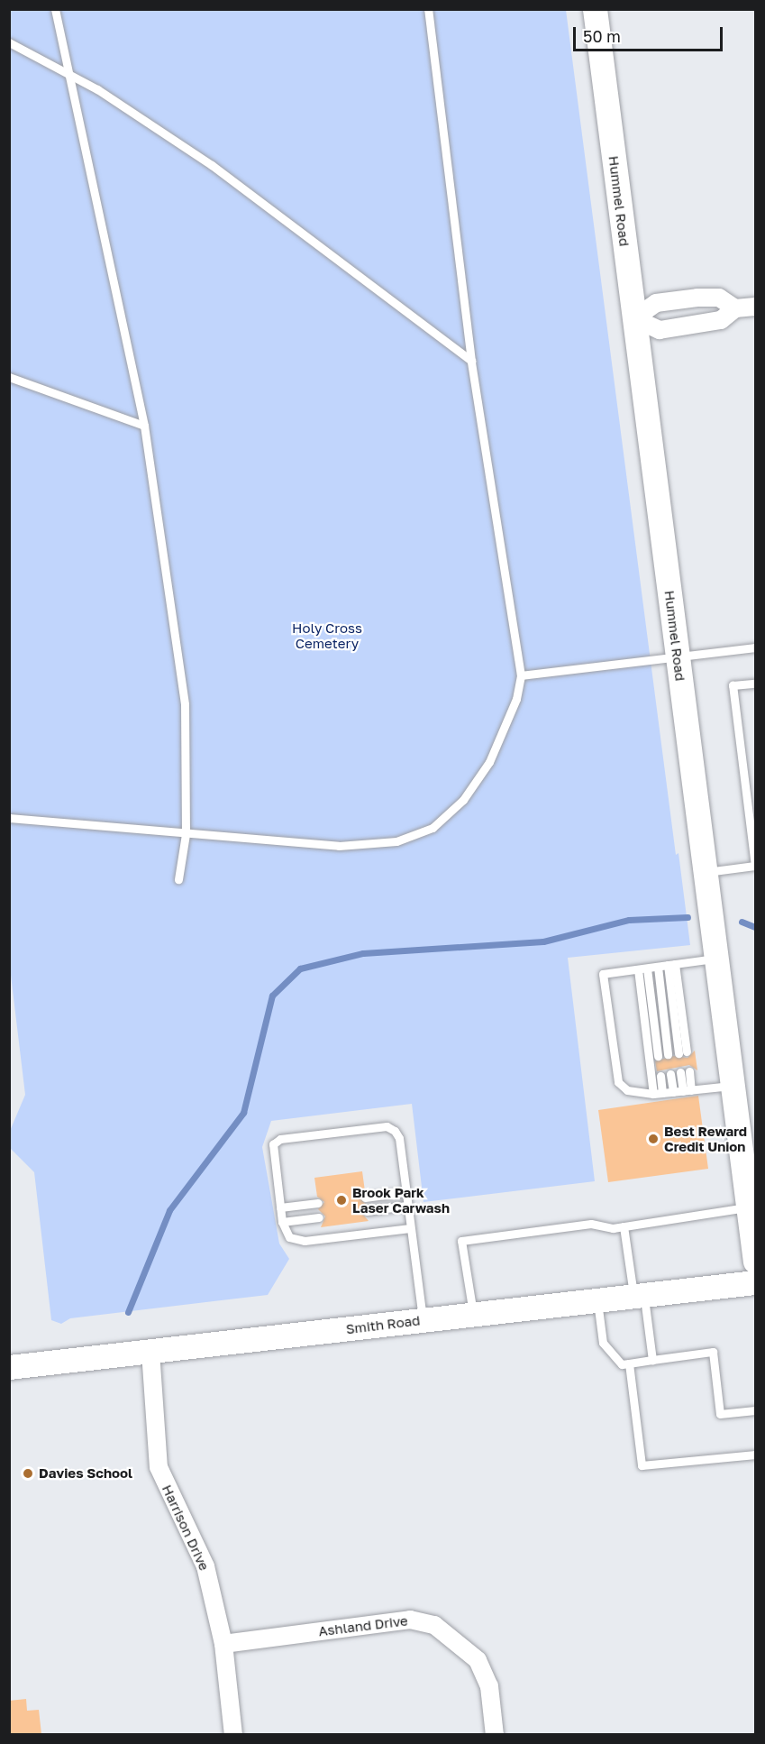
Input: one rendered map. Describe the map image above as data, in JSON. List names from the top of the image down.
{
  "streets": {
    "street": [
      "Hummel Road",
      "Smith Road",
      "Harrison Drive",
      "Ashland Drive"
    ]
  },
  "crossings": [
    ["Smith Road", "Harrison Drive"],
    ["Harrison Drive", "Ashland Drive"]
  ],
  "parks": ["Holy Cross Cemetery"],
  "places": ["Best Reward Credit Union", "Brook Park Laser Carwash", "Davies School"],
  "scale_bar": "50 m"
}
